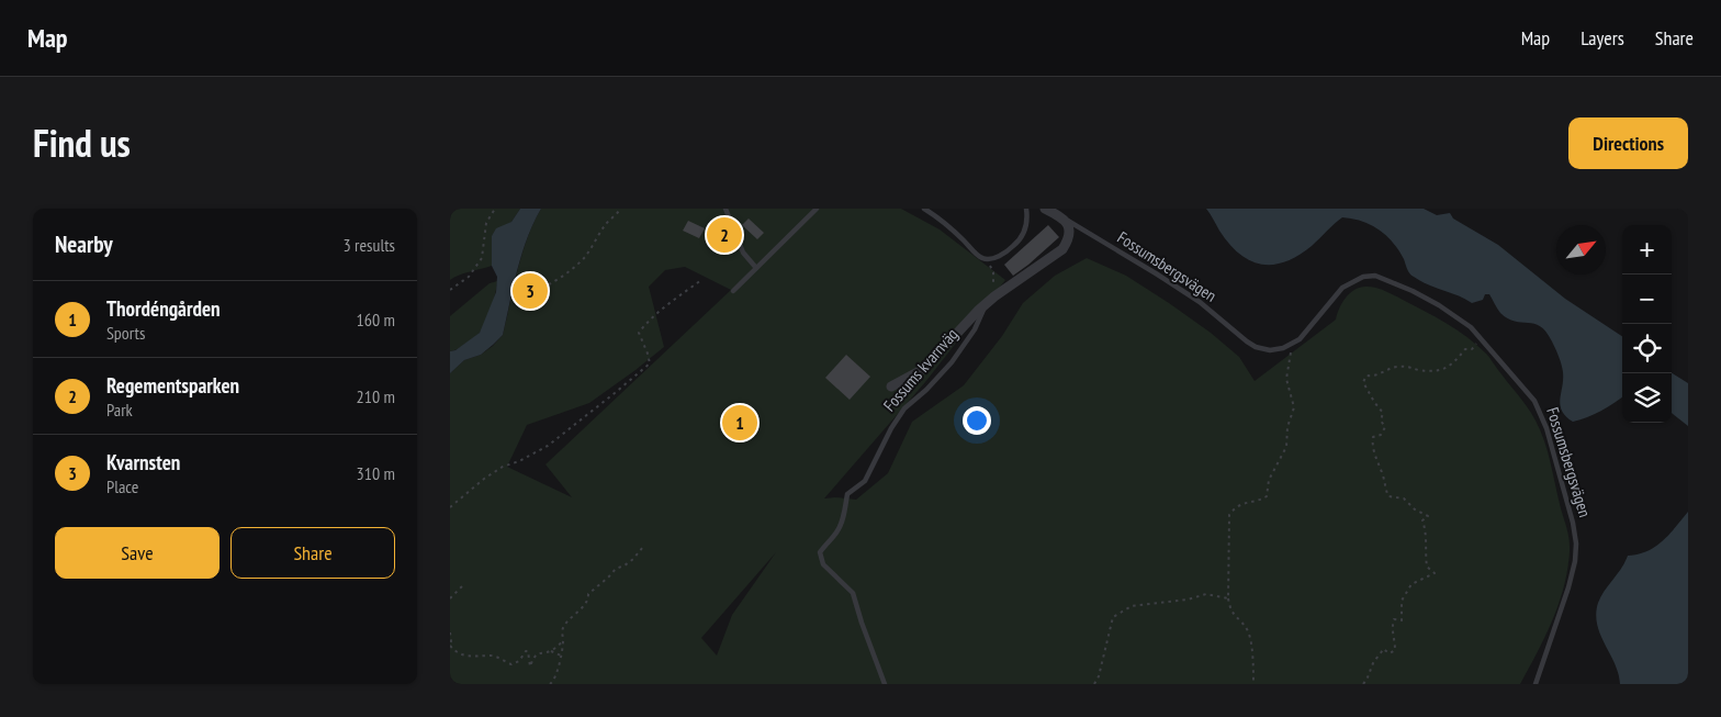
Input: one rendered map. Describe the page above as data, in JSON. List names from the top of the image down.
{
  "streets": {
    "street": ["Fossums kvarnväg"],
    "lane": ["Fossumsbergsvägen"]
  },
  "crossings": [
    ["Fossumsbergsvägen", "Fossums kvarnväg"]
  ],
  "north": "top right",
  "page": {
    "header": "Map",
    "nav": ["Map", "Layers", "Share"],
    "title": "Find us",
    "buttons": [
      "Directions",
      ["Save", "Share"]
    ],
    "heading": ["Nearby", "3 results"],
    "pins": ["2", "3", "1"],
    "map_buttons": ["+", "−"],
    "list": [
      {
        "mark": "1",
        "name": "Thordéngården",
        "note": "Sports",
        "value": "160 m"
      },
      {
        "mark": "2",
        "name": "Regementsparken",
        "note": "Park",
        "value": "210 m"
      },
      {
        "mark": "3",
        "name": "Kvarnsten",
        "note": "Place",
        "value": "310 m"
      }
    ]
  }
}
